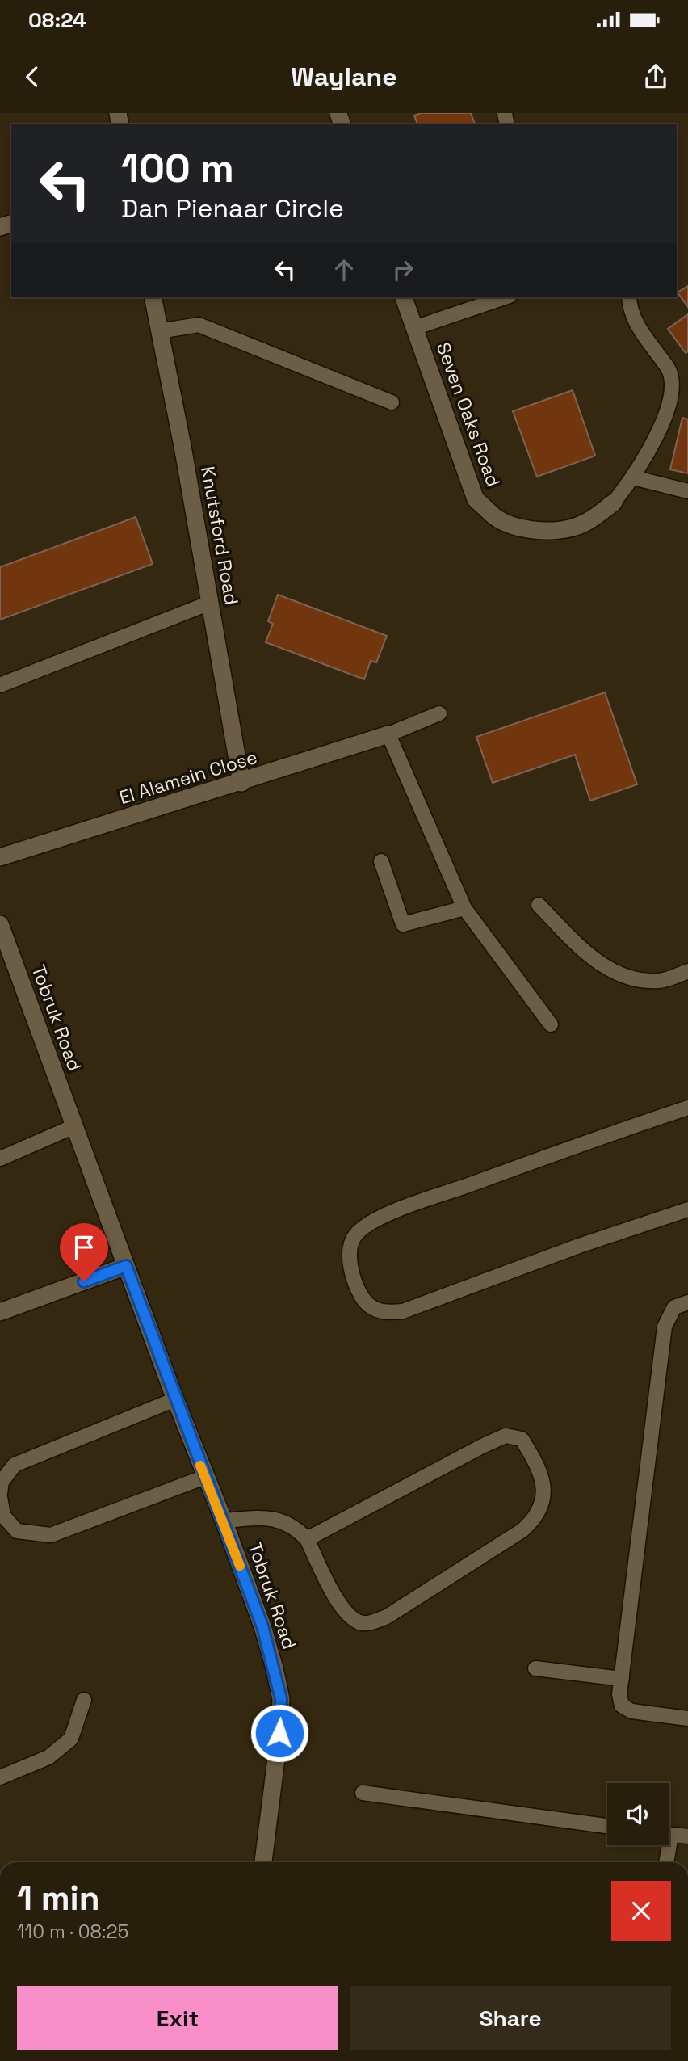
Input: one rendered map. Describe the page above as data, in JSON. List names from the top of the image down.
{
  "streets": {
    "street": [
      "Seven Oaks Road",
      "Knutsford Road",
      "El Alamein Close",
      "Tobruk Road"
    ]
  },
  "crossings": [
    ["Knutsford Road", "El Alamein Close"]
  ],
  "page": {
    "status": "08:24",
    "header": "Waylane",
    "turn": ["100 m", "Dan Pienaar Circle"],
    "heading": ["1 min", "110 m · 08:25"],
    "buttons": ["Exit", "Share"]
  }
}
